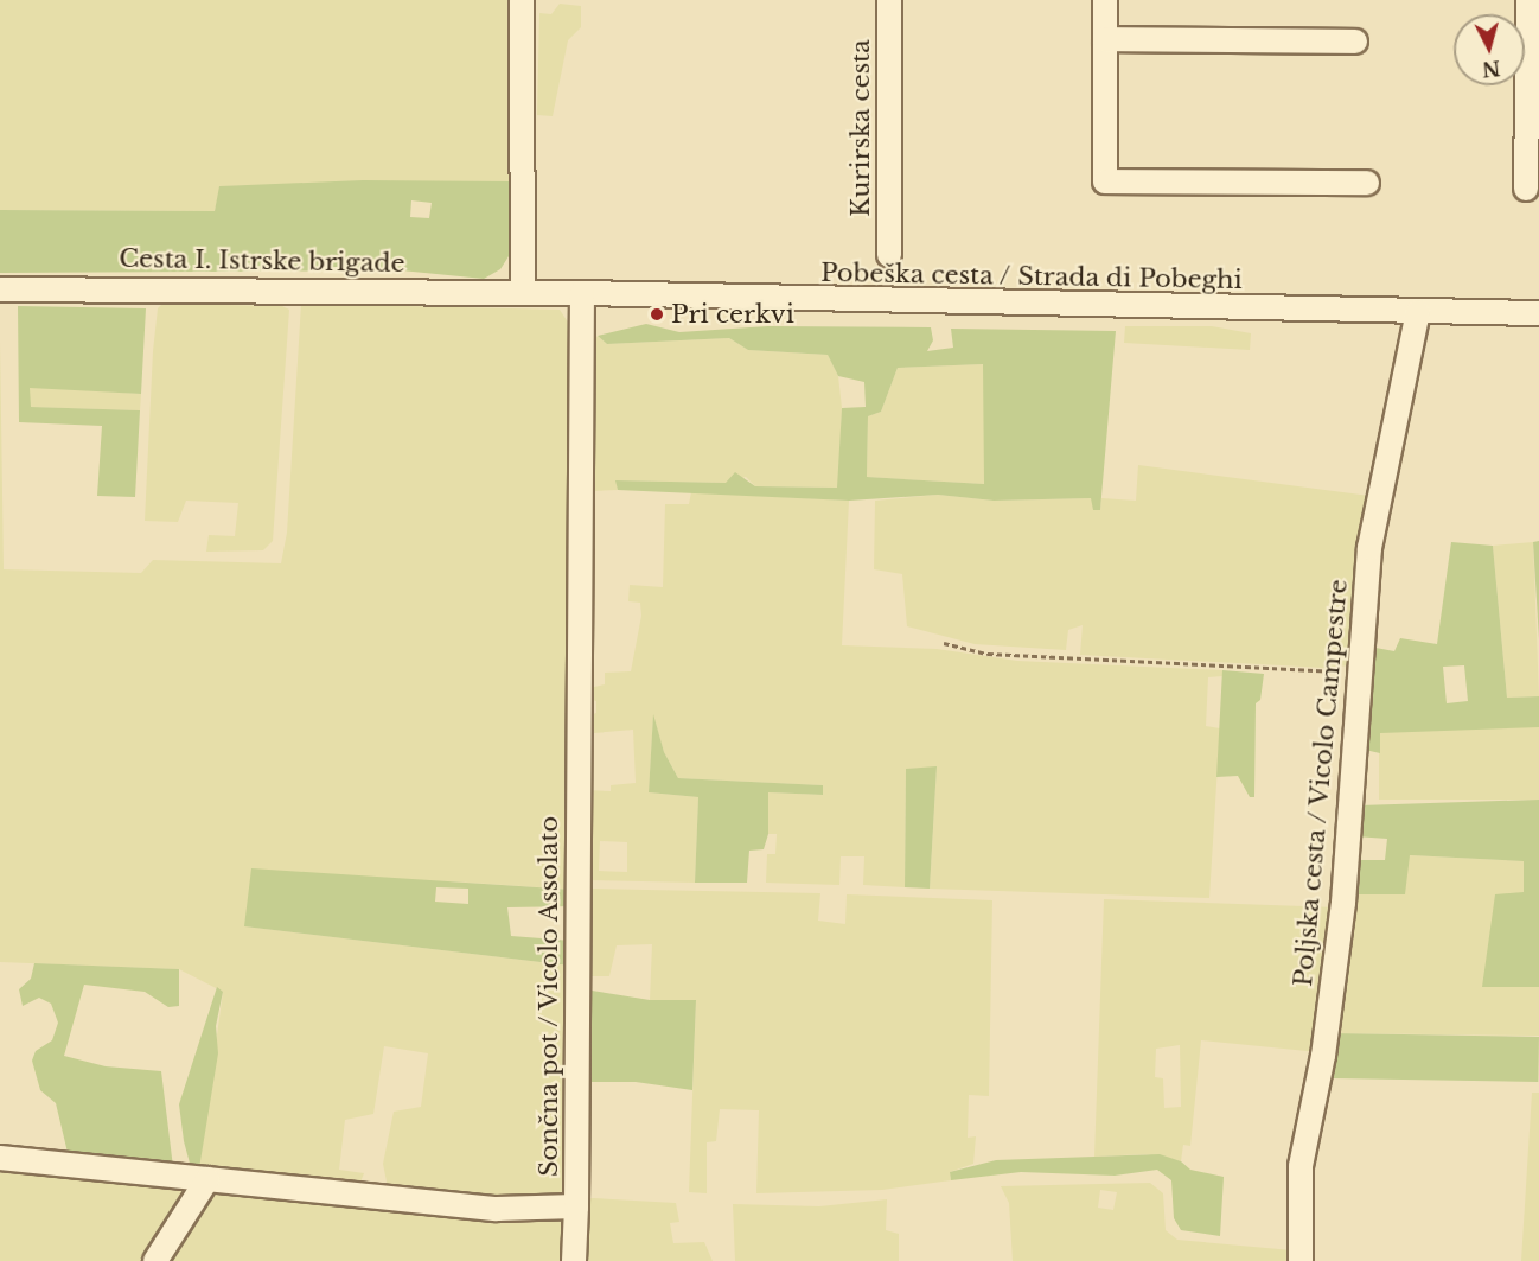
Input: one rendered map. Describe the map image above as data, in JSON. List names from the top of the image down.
{
  "streets": {
    "street": [
      "Kurirska cesta",
      "Cesta I. Istrske brigade",
      "Pobeška cesta / Strada di Pobeghi",
      "Poljska cesta / Vicolo Campestre",
      "Sončna pot / Vicolo Assolato"
    ]
  },
  "crossings": [
    ["Cesta I. Istrske brigade", "Pobeška cesta / Strada di Pobeghi"],
    ["Pobeška cesta / Strada di Pobeghi", "Poljska cesta / Vicolo Campestre"],
    ["Pobeška cesta / Strada di Pobeghi", "Sončna pot / Vicolo Assolato"]
  ],
  "places": ["Pri cerkvi"],
  "north": "bottom"
}
